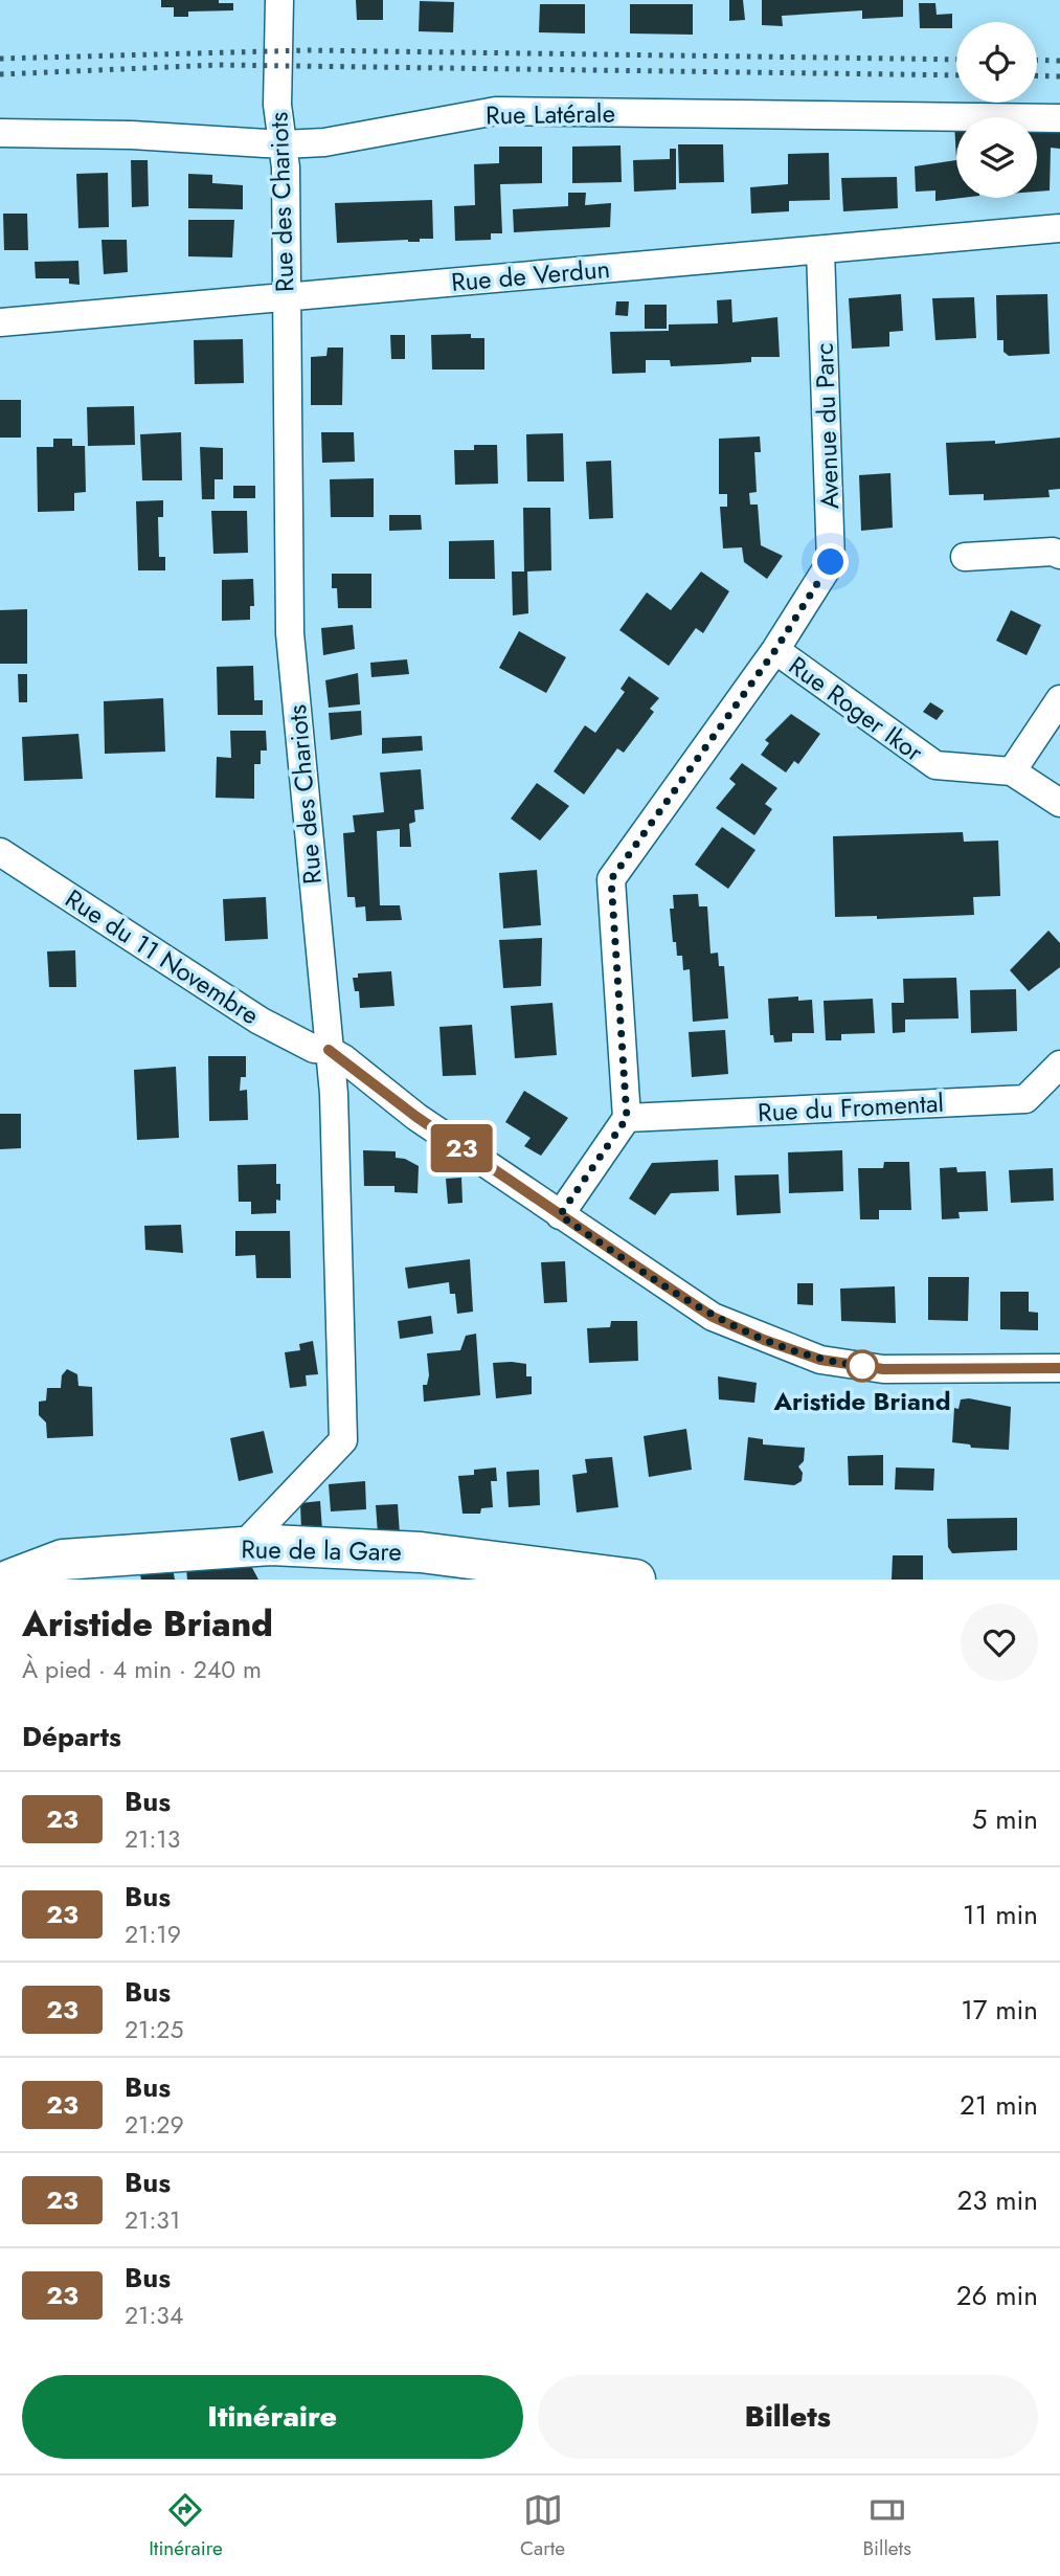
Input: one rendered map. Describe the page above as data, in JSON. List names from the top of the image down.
{
  "streets": {
    "street": [
      "Rue Latérale",
      "Rue des Chariots",
      "Rue de Verdun",
      "Avenue du Parc",
      "Rue Roger Ikor",
      "Rue du 11 Novembre",
      "Rue du Fromental",
      "Rue de la Gare"
    ]
  },
  "crossings": [
    ["Rue Latérale", "Rue des Chariots"],
    ["Rue des Chariots", "Rue de Verdun"],
    ["Rue des Chariots", "Rue du 11 Novembre"],
    ["Rue des Chariots", "Rue de la Gare"],
    ["Rue de Verdun", "Avenue du Parc"],
    ["Avenue du Parc", "Rue Roger Ikor"],
    ["Avenue du Parc", "Rue du Fromental"]
  ],
  "places": ["Aristide Briand"],
  "lines": ["bus line 23"],
  "page": {
    "on_map": "23",
    "heading": [
      ["Aristide Briand", "À pied · 4 min · 240 m"],
      "Départs"
    ],
    "list": [
      {
        "mark": "23",
        "name": "Bus",
        "note": "21:13",
        "value": "5 min"
      },
      {
        "mark": "23",
        "name": "Bus",
        "note": "21:19",
        "value": "11 min"
      },
      {
        "mark": "23",
        "name": "Bus",
        "note": "21:25",
        "value": "17 min"
      },
      {
        "mark": "23",
        "name": "Bus",
        "note": "21:29",
        "value": "21 min"
      },
      {
        "mark": "23",
        "name": "Bus",
        "note": "21:31",
        "value": "23 min"
      },
      {
        "mark": "23",
        "name": "Bus",
        "note": "21:34",
        "value": "26 min"
      }
    ],
    "buttons": ["Itinéraire", "Billets"],
    "tabs": ["Itinéraire", "Carte", "Billets"]
  }
}
